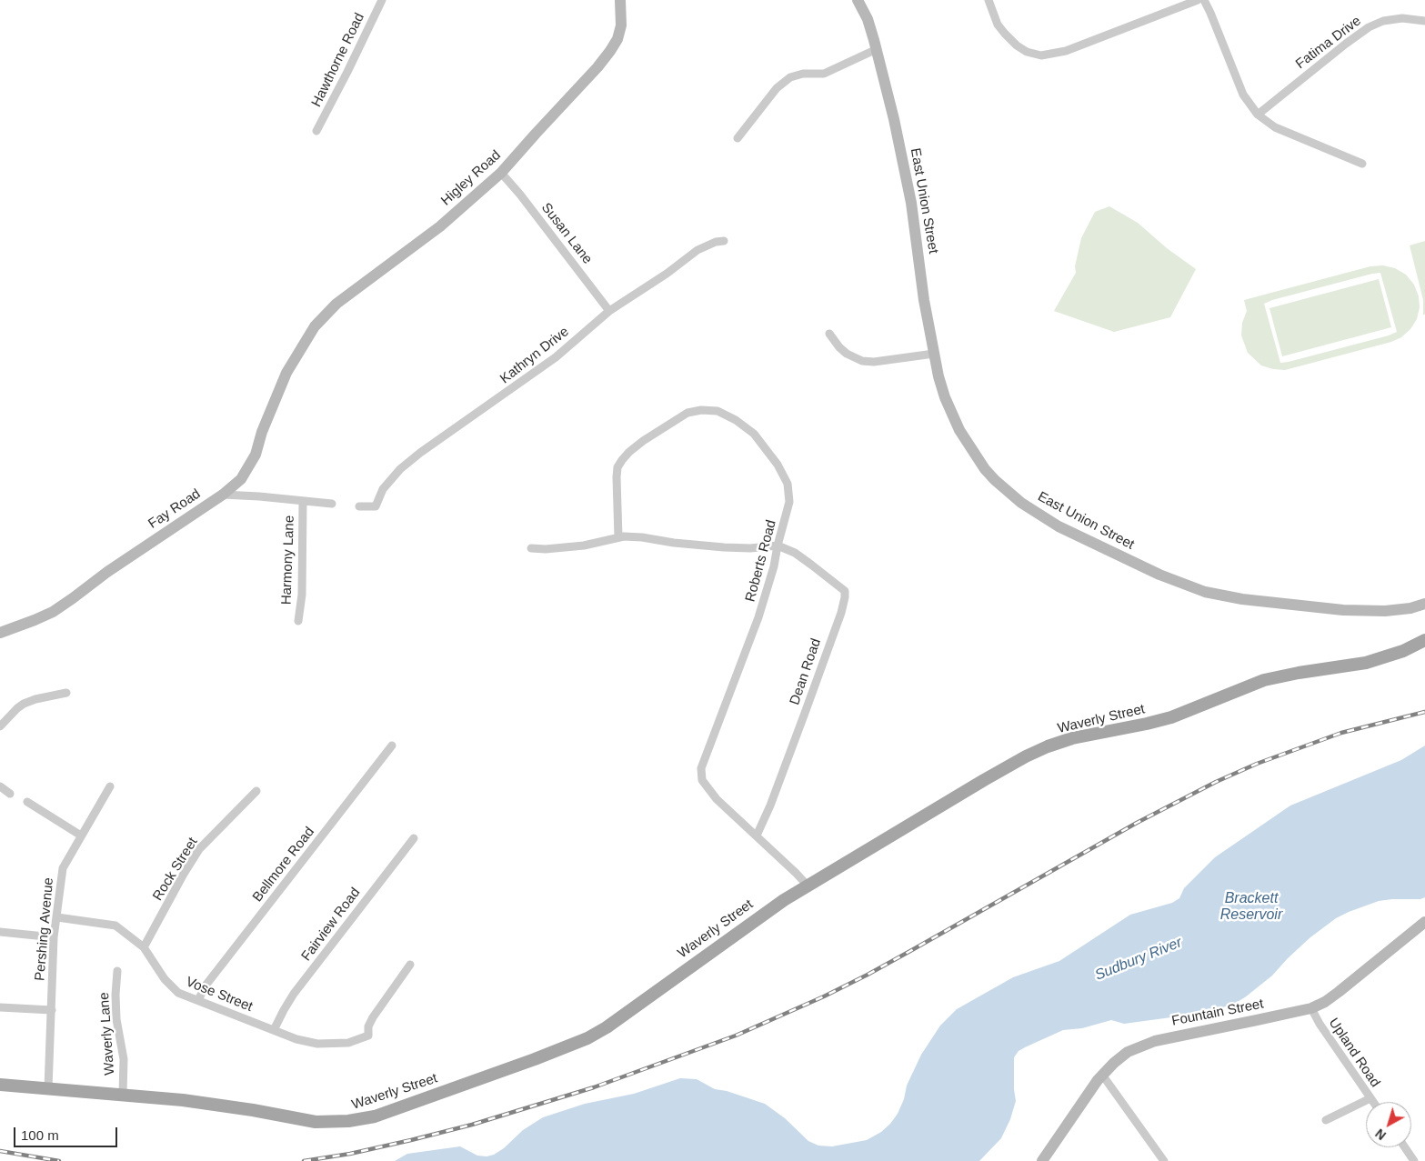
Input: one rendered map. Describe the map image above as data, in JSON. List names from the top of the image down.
{
  "streets": {
    "main road": ["Waverly Street"],
    "street": [
      "Fatima Drive",
      "Hawthorne Road",
      "Higley Road",
      "East Union Street",
      "Susan Lane",
      "Kathryn Drive",
      "Fay Road",
      "Harmony Lane",
      "Roberts Road",
      "Dean Road",
      "Bellmore Road",
      "Rock Street",
      "Fairview Road",
      "Pershing Avenue",
      "Vose Street",
      "Fountain Street",
      "Waverly Lane",
      "Upland Road"
    ]
  },
  "crossings": [
    ["Higley Road", "Susan Lane"],
    ["Higley Road", "Fay Road"],
    ["Susan Lane", "Kathryn Drive"],
    ["Roberts Road", "Dean Road"],
    ["Roberts Road", "Waverly Street"],
    ["Waverly Street", "Pershing Avenue"],
    ["Waverly Street", "Waverly Lane"],
    ["Bellmore Road", "Vose Street"],
    ["Rock Street", "Vose Street"],
    ["Fairview Road", "Vose Street"],
    ["Pershing Avenue", "Vose Street"],
    ["Fountain Street", "Upland Road"]
  ],
  "water": ["Brackett Reservoir", "Sudbury River"],
  "scale_bar": "100 m",
  "north": "bottom left"
}
